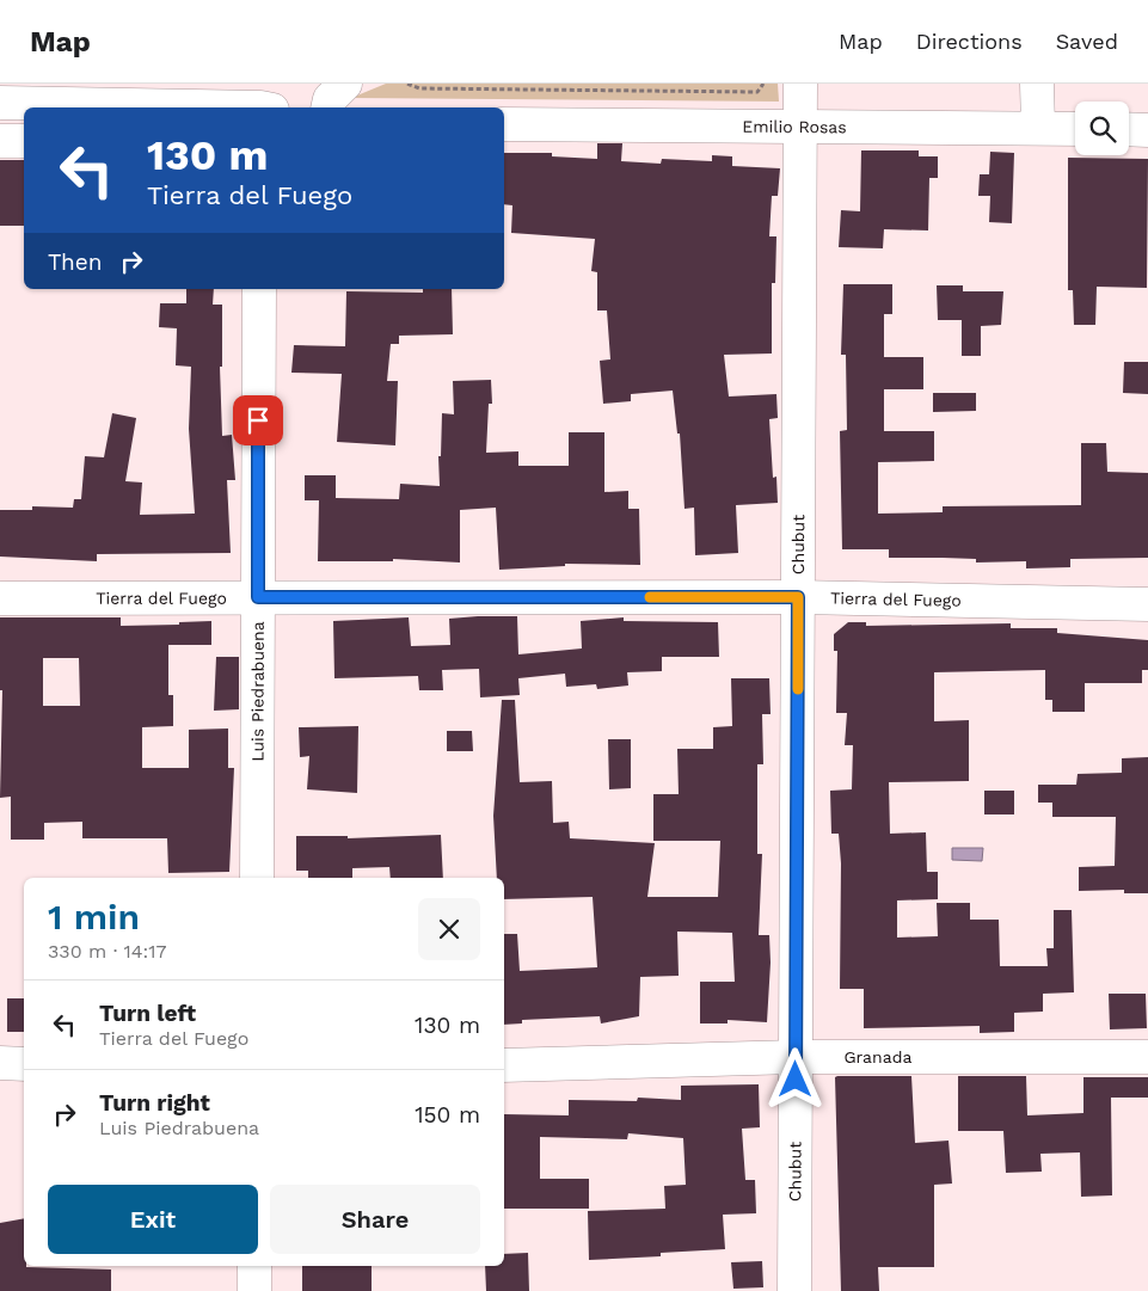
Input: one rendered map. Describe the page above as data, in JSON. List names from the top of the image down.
{
  "streets": {
    "street": [
      "Emilio Rosas",
      "Chubut",
      "Tierra del Fuego",
      "Luis Piedrabuena",
      "Granada"
    ]
  },
  "crossings": [
    ["Emilio Rosas", "Chubut"],
    ["Chubut", "Tierra del Fuego"],
    ["Chubut", "Granada"],
    ["Tierra del Fuego", "Luis Piedrabuena"]
  ],
  "page": {
    "header": "Map",
    "nav": ["Map", "Directions", "Saved"],
    "turn": ["130 m", "Tierra del Fuego"],
    "then": "Then",
    "heading": ["1 min", "330 m · 14:17"],
    "list": [
      {
        "name": "Turn left",
        "note": "Tierra del Fuego",
        "value": "130 m"
      },
      {
        "name": "Turn right",
        "note": "Luis Piedrabuena",
        "value": "150 m"
      }
    ],
    "buttons": ["Exit", "Share"]
  }
}
